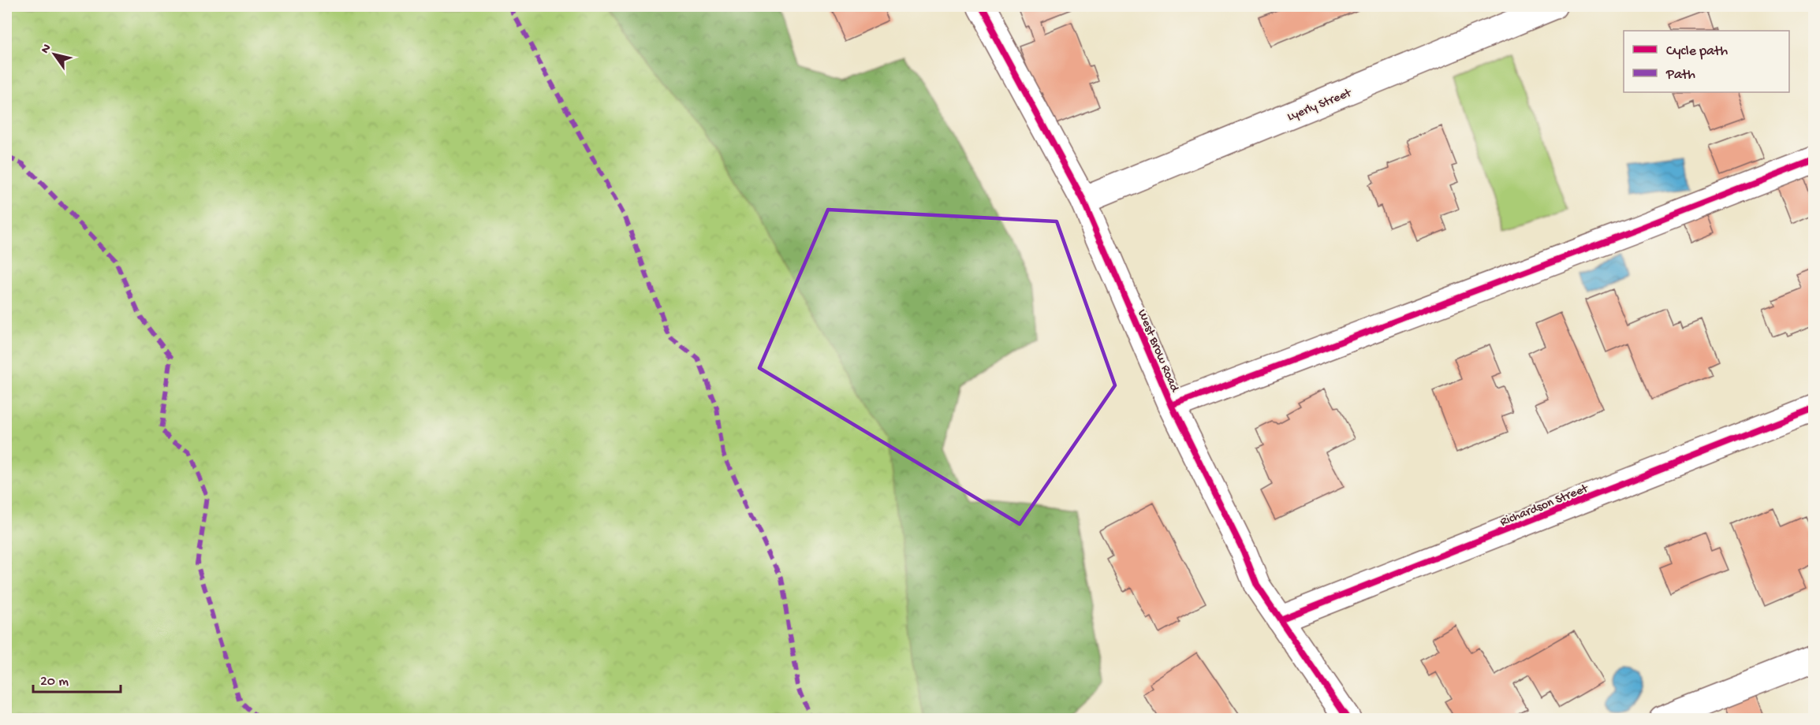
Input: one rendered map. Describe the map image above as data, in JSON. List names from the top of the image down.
{
  "streets": {
    "street": ["Lyerly Street", "West Brow Road", "Richardson Street"]
  },
  "crossings": [
    ["Lyerly Street", "West Brow Road"],
    ["West Brow Road", "Richardson Street"]
  ],
  "legend": ["Cycle path", "Path"],
  "scale_bar": "20 m",
  "north": "top left"
}
